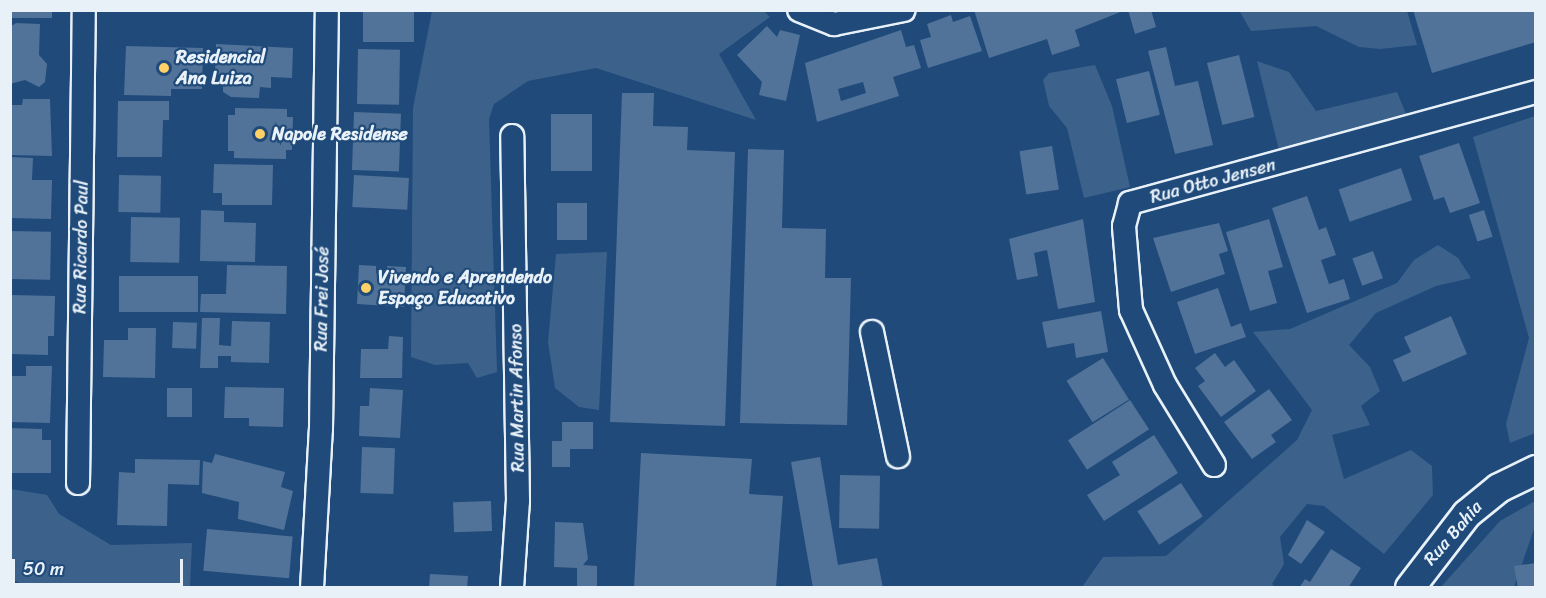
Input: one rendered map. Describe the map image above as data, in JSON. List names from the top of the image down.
{
  "streets": {
    "main road": ["Rua Bahia"],
    "street": [
      "Rua Otto Jensen",
      "Rua Ricardo Paul",
      "Rua Frei José",
      "Rua Martin Afonso"
    ]
  },
  "places": ["Residencial Ana Luiza", "Napole Residense", "Vivendo e Aprendendo Espaço Educativo"],
  "scale_bar": "50 m"
}
